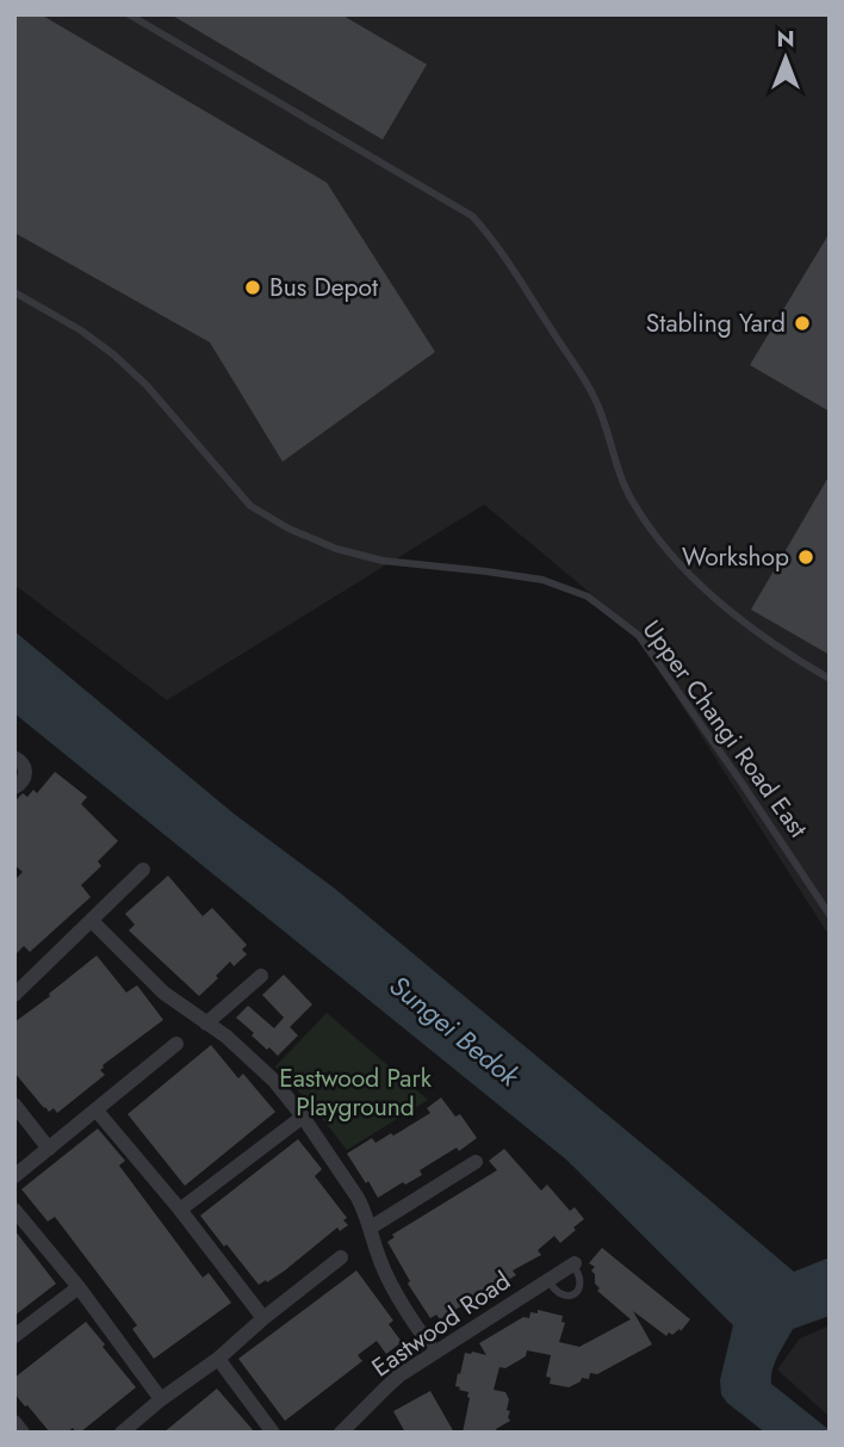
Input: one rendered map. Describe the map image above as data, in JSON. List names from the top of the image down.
{
  "streets": {
    "street": ["Eastwood Road"],
    "lane": ["Upper Changi Road East"]
  },
  "water": ["Sungei Bedok"],
  "parks": ["Eastwood Park Playground"],
  "places": ["Bus Depot", "Stabling Yard", "Workshop"],
  "north": "top"
}
